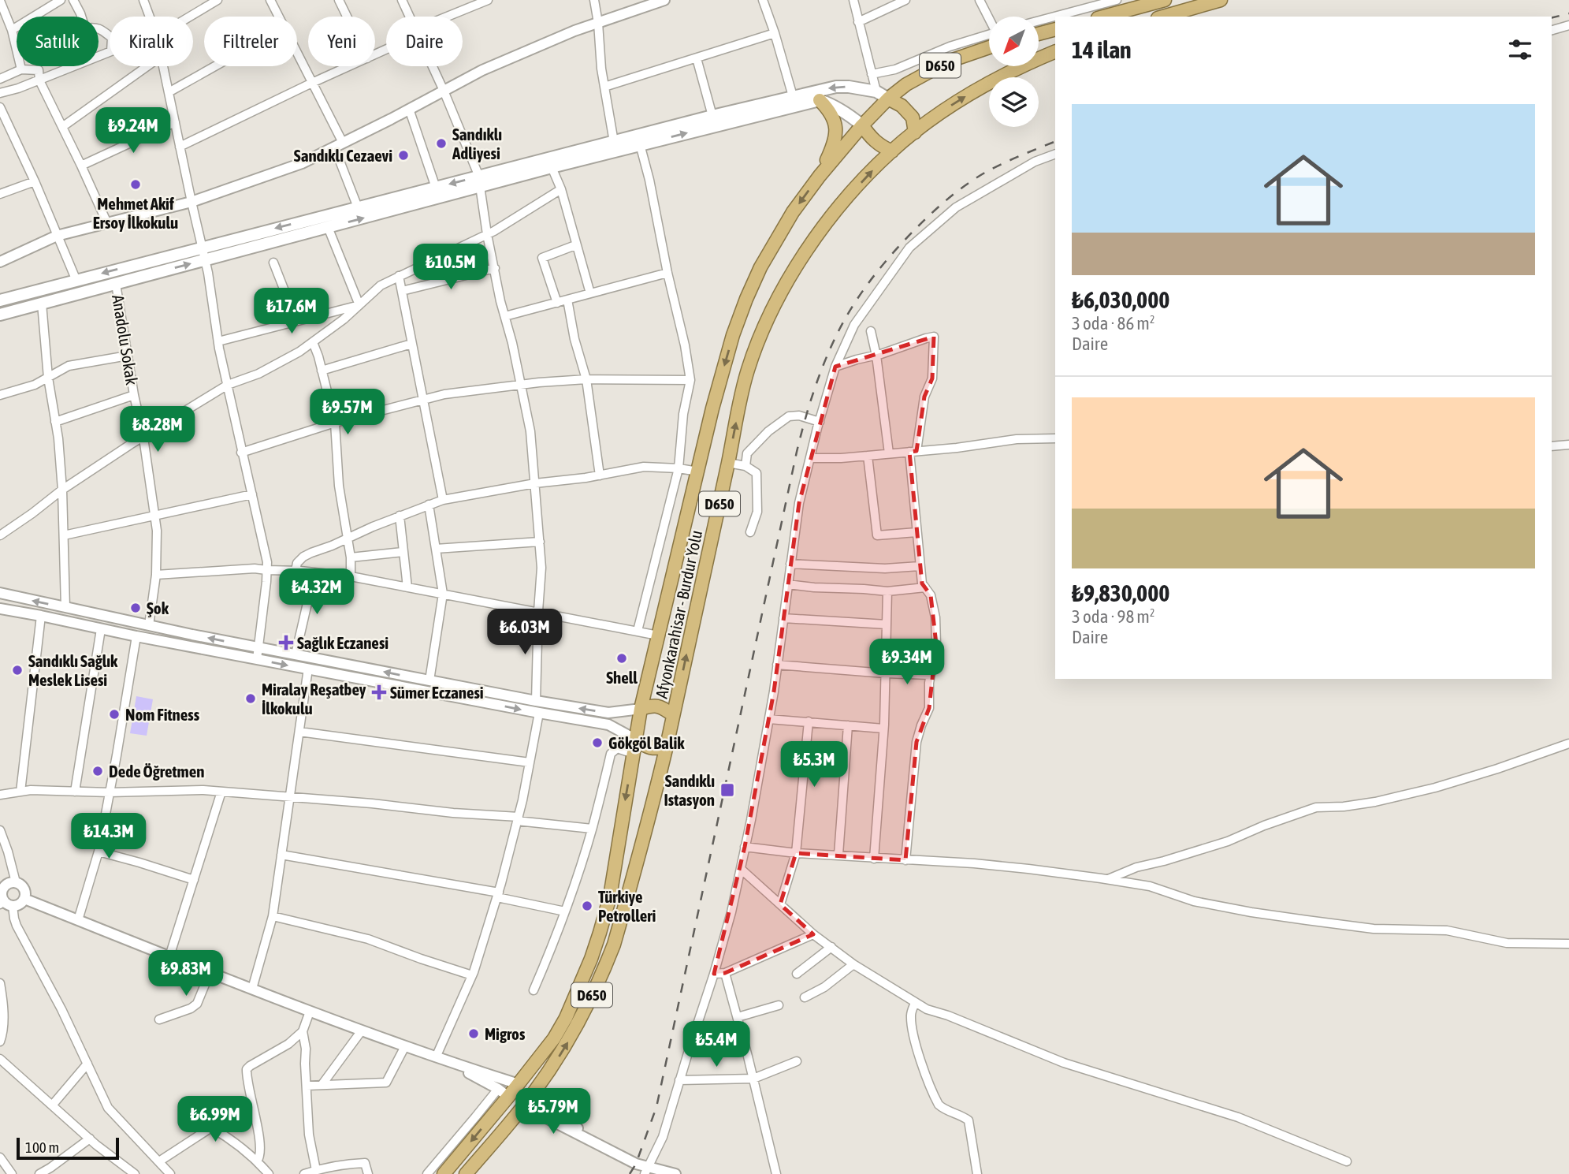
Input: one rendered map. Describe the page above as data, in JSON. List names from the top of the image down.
{
  "streets": {
    "highway": ["D650", "Afyonkarahisar - Burdur Yolu"],
    "street": ["Anadolu Sokak"]
  },
  "places": {
    "other": [
      "Sandıklı Adliyesi",
      "Sandıklı Cezaevi",
      "Mehmet Akif Ersoy İlkokulu",
      "Şok",
      "Shell",
      "Sandıklı Sağlık Meslek Lisesi",
      "Miralay Reşatbey İlkokulu",
      "Nom Fitness",
      "Gökgöl Balik",
      "Dede Öğretmen",
      "Türkiye Petrolleri",
      "Migros"
    ],
    "health": ["Sağlık Eczanesi", "Sümer Eczanesi"],
    "transit": ["Sandıklı Istasyon"]
  },
  "scale_bar": "100 m",
  "north": "bottom left",
  "page": {
    "chip": [
      "Satılık",
      "Kiralık",
      "Filtreler",
      "Yeni",
      "Daire"
    ],
    "heading": "14 ilan",
    "list": [
      {
        "name": "₺6,030,000",
        "note": "3 oda · 86 m² · Daire"
      },
      {
        "name": "₺9,830,000",
        "note": "3 oda · 98 m² · Daire"
      }
    ],
    "price": [
      "₺9.24M",
      "₺10.5M",
      "₺17.6M",
      "₺9.57M",
      "₺8.28M",
      "₺4.32M",
      "₺6.03M",
      "₺9.34M",
      "₺5.3M",
      "₺14.3M",
      "₺9.83M",
      "₺5.4M",
      "₺5.79M",
      "₺6.99M"
    ],
    "scale": "100 m"
  }
}
